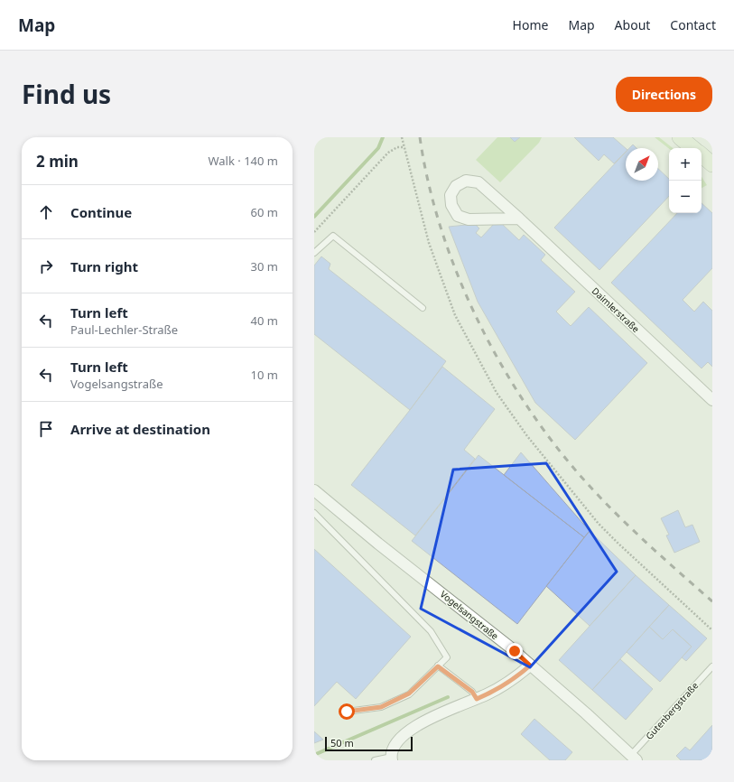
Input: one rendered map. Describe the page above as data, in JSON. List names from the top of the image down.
{
  "streets": {
    "street": ["Daimlerstraße", "Vogelsangstraße"],
    "lane": ["Gutenbergstraße"]
  },
  "crossings": [
    ["Vogelsangstraße", "Gutenbergstraße"]
  ],
  "scale_bar": "50 m",
  "north": "top right",
  "page": {
    "header": "Map",
    "nav": [
      "Home",
      "Map",
      "About",
      "Contact"
    ],
    "title": "Find us",
    "buttons": "Directions",
    "heading": ["2 min", "Walk · 140 m"],
    "map_buttons": ["+", "−"],
    "list": [
      ["Continue", "60 m"],
      ["Turn right", "30 m"],
      ["Turn left", "Paul-Lechler-Straße", "40 m"],
      ["Turn left", "Vogelsangstraße", "10 m"],
      "Arrive at destination"
    ],
    "scale": "50 m"
  }
}
